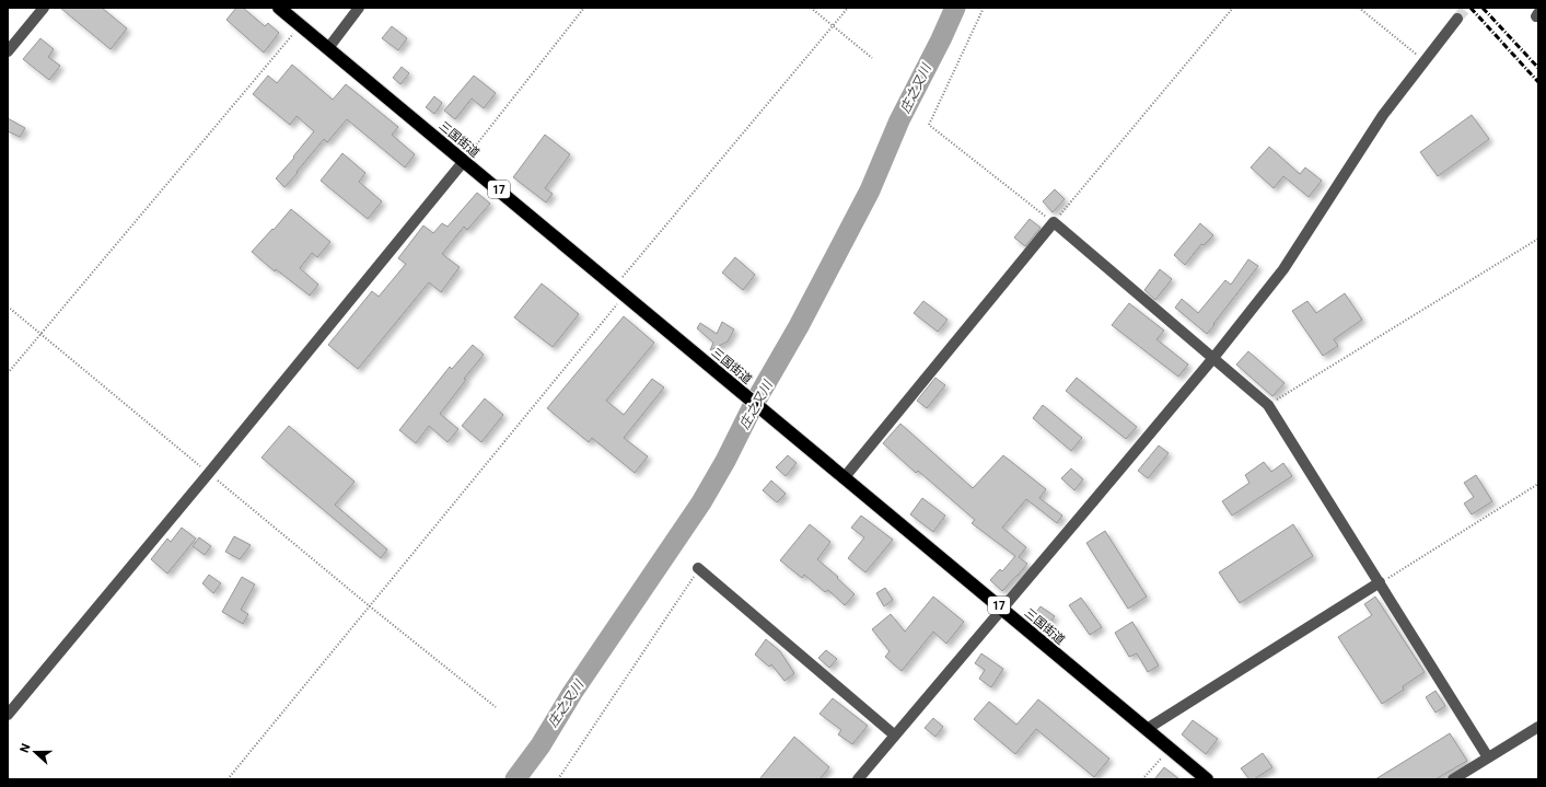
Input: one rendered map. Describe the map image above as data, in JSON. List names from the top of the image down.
{
  "streets": {
    "highway": ["三国街道", "17"]
  },
  "water": ["庄之又川"],
  "north": "left"
}
